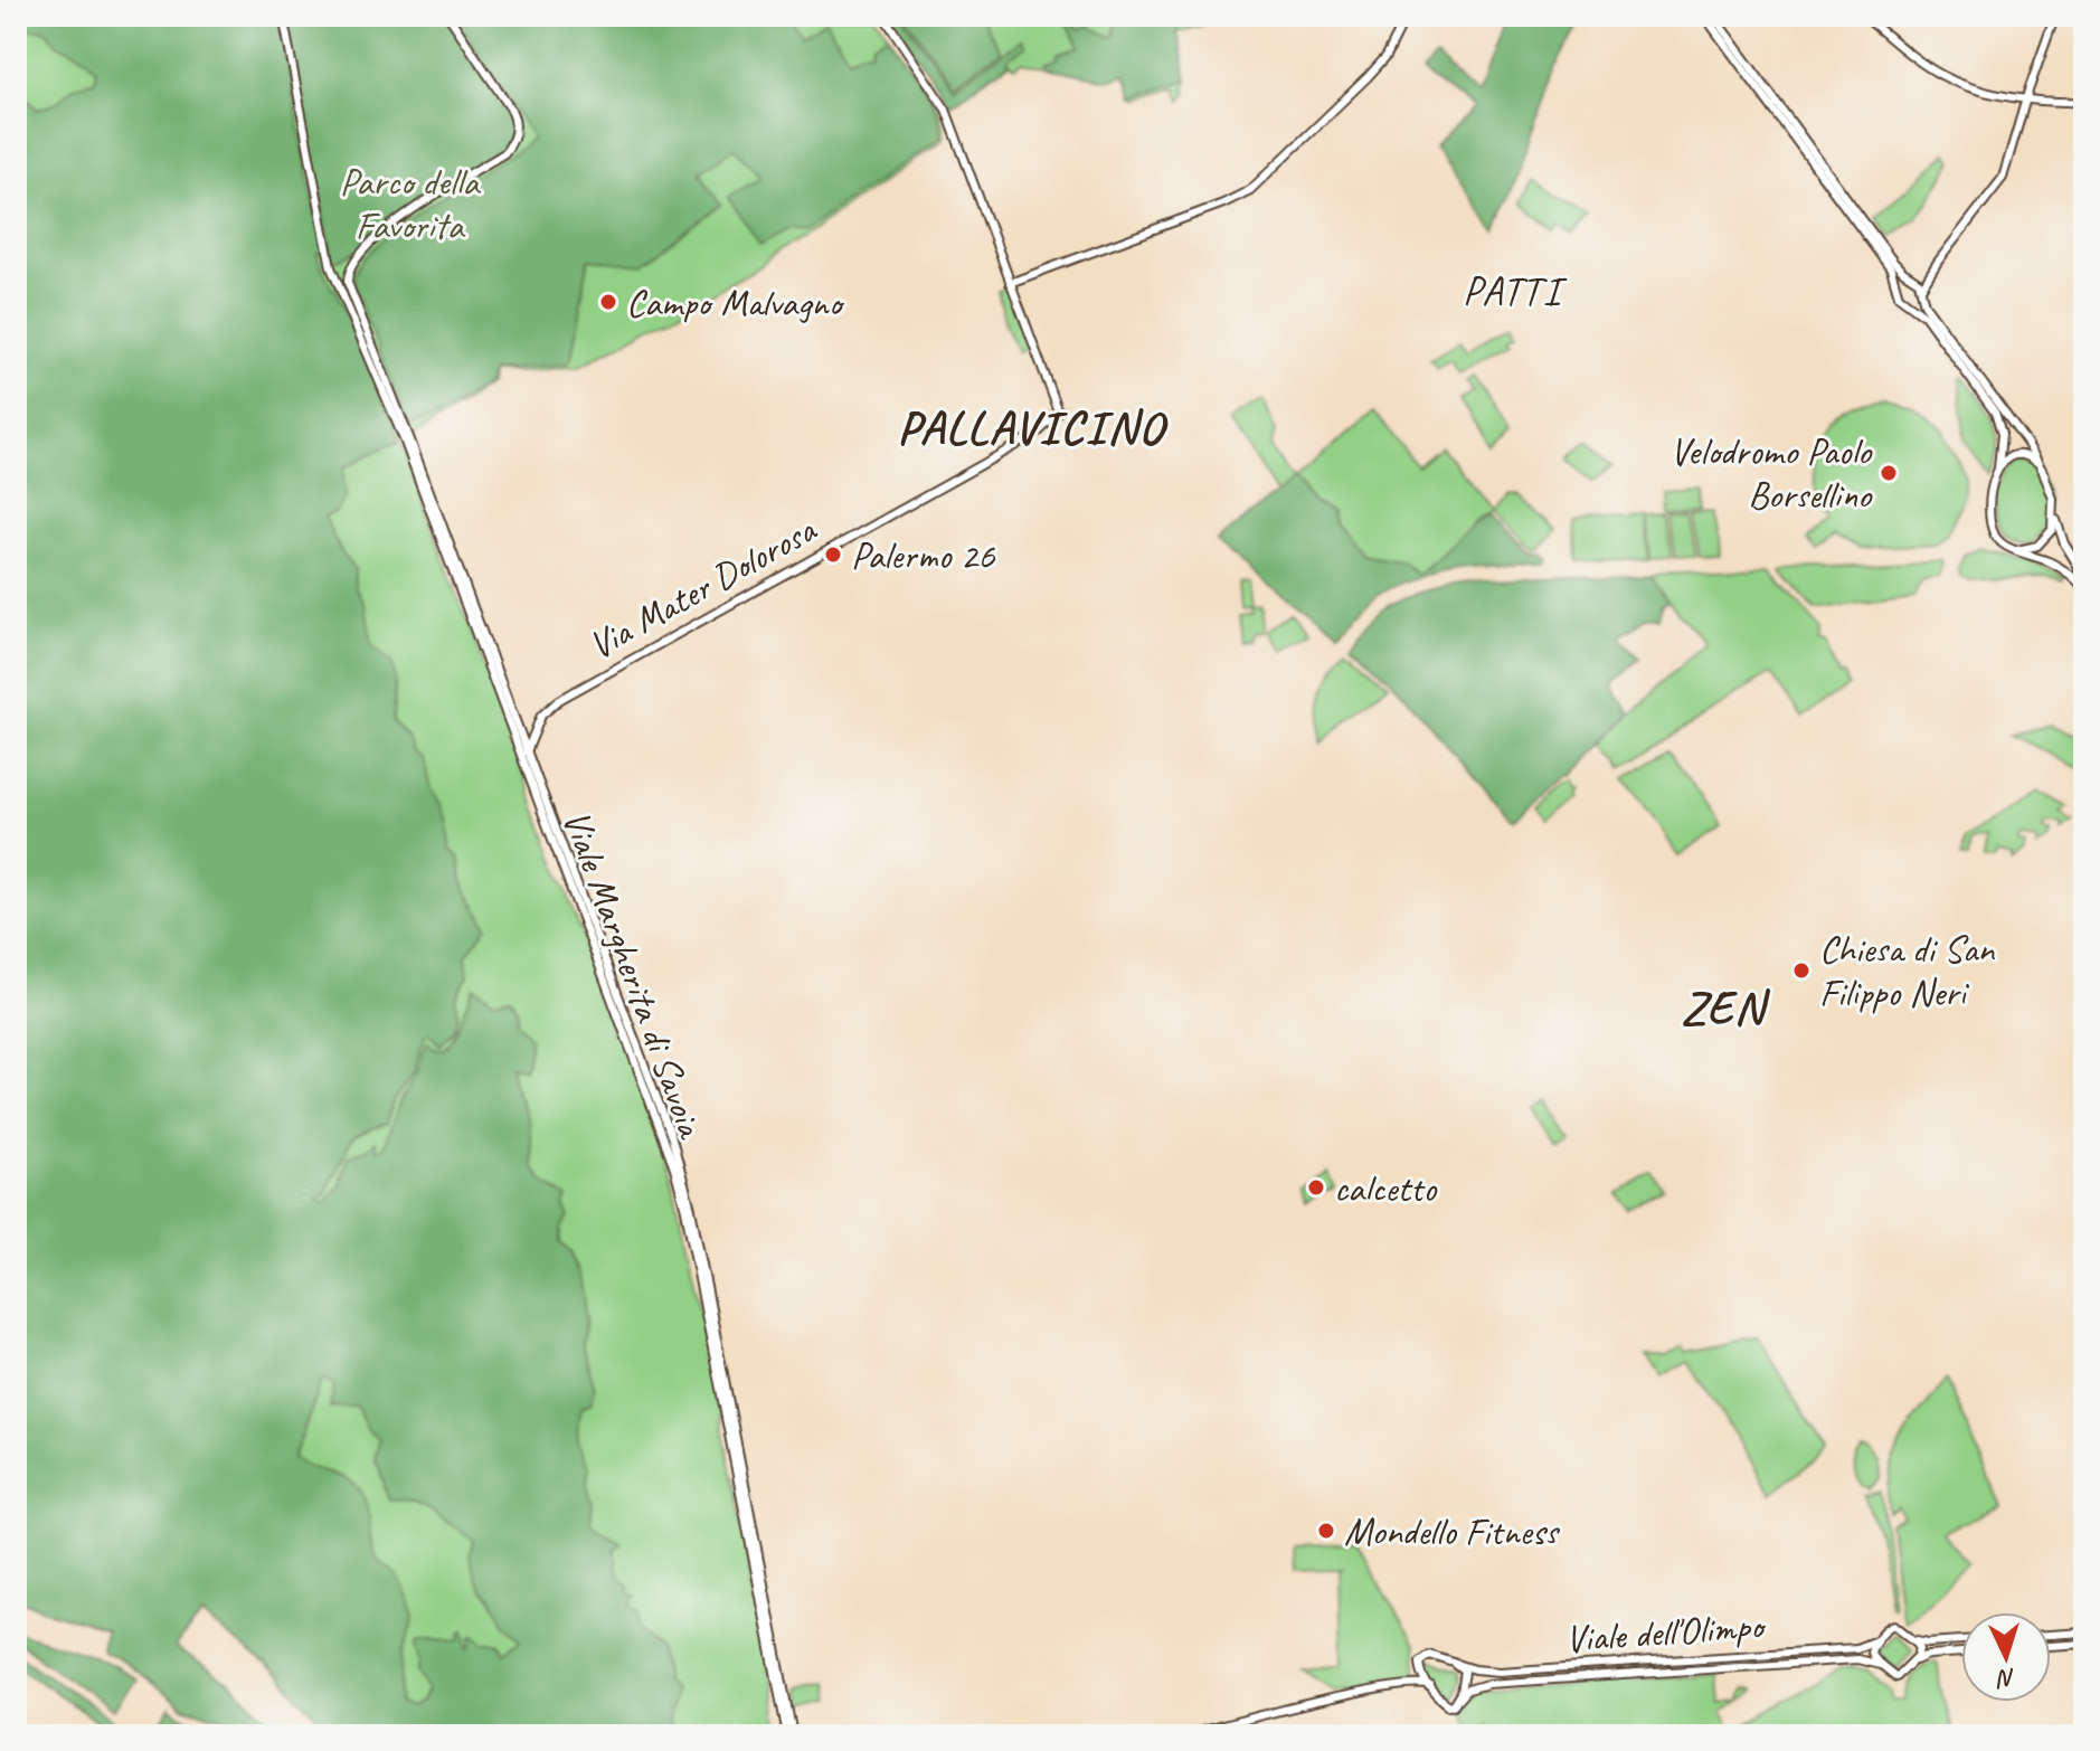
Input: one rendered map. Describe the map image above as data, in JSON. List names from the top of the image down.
{
  "streets": {
    "street": ["Via Mater Dolorosa", "Viale Margherita di Savoia", "Viale dell'Olimpo"]
  },
  "crossings": [
    ["Via Mater Dolorosa", "Viale Margherita di Savoia"]
  ],
  "districts": ["PATTI", "PALLAVICINO", "ZEN"],
  "parks": ["Parco della Favorita"],
  "places": [
    "Campo Malvagno",
    "Velodromo Paolo Borsellino",
    "Palermo 26",
    "Chiesa di San Filippo Neri",
    "calcetto",
    "Mondello Fitness"
  ],
  "north": "bottom"
}
